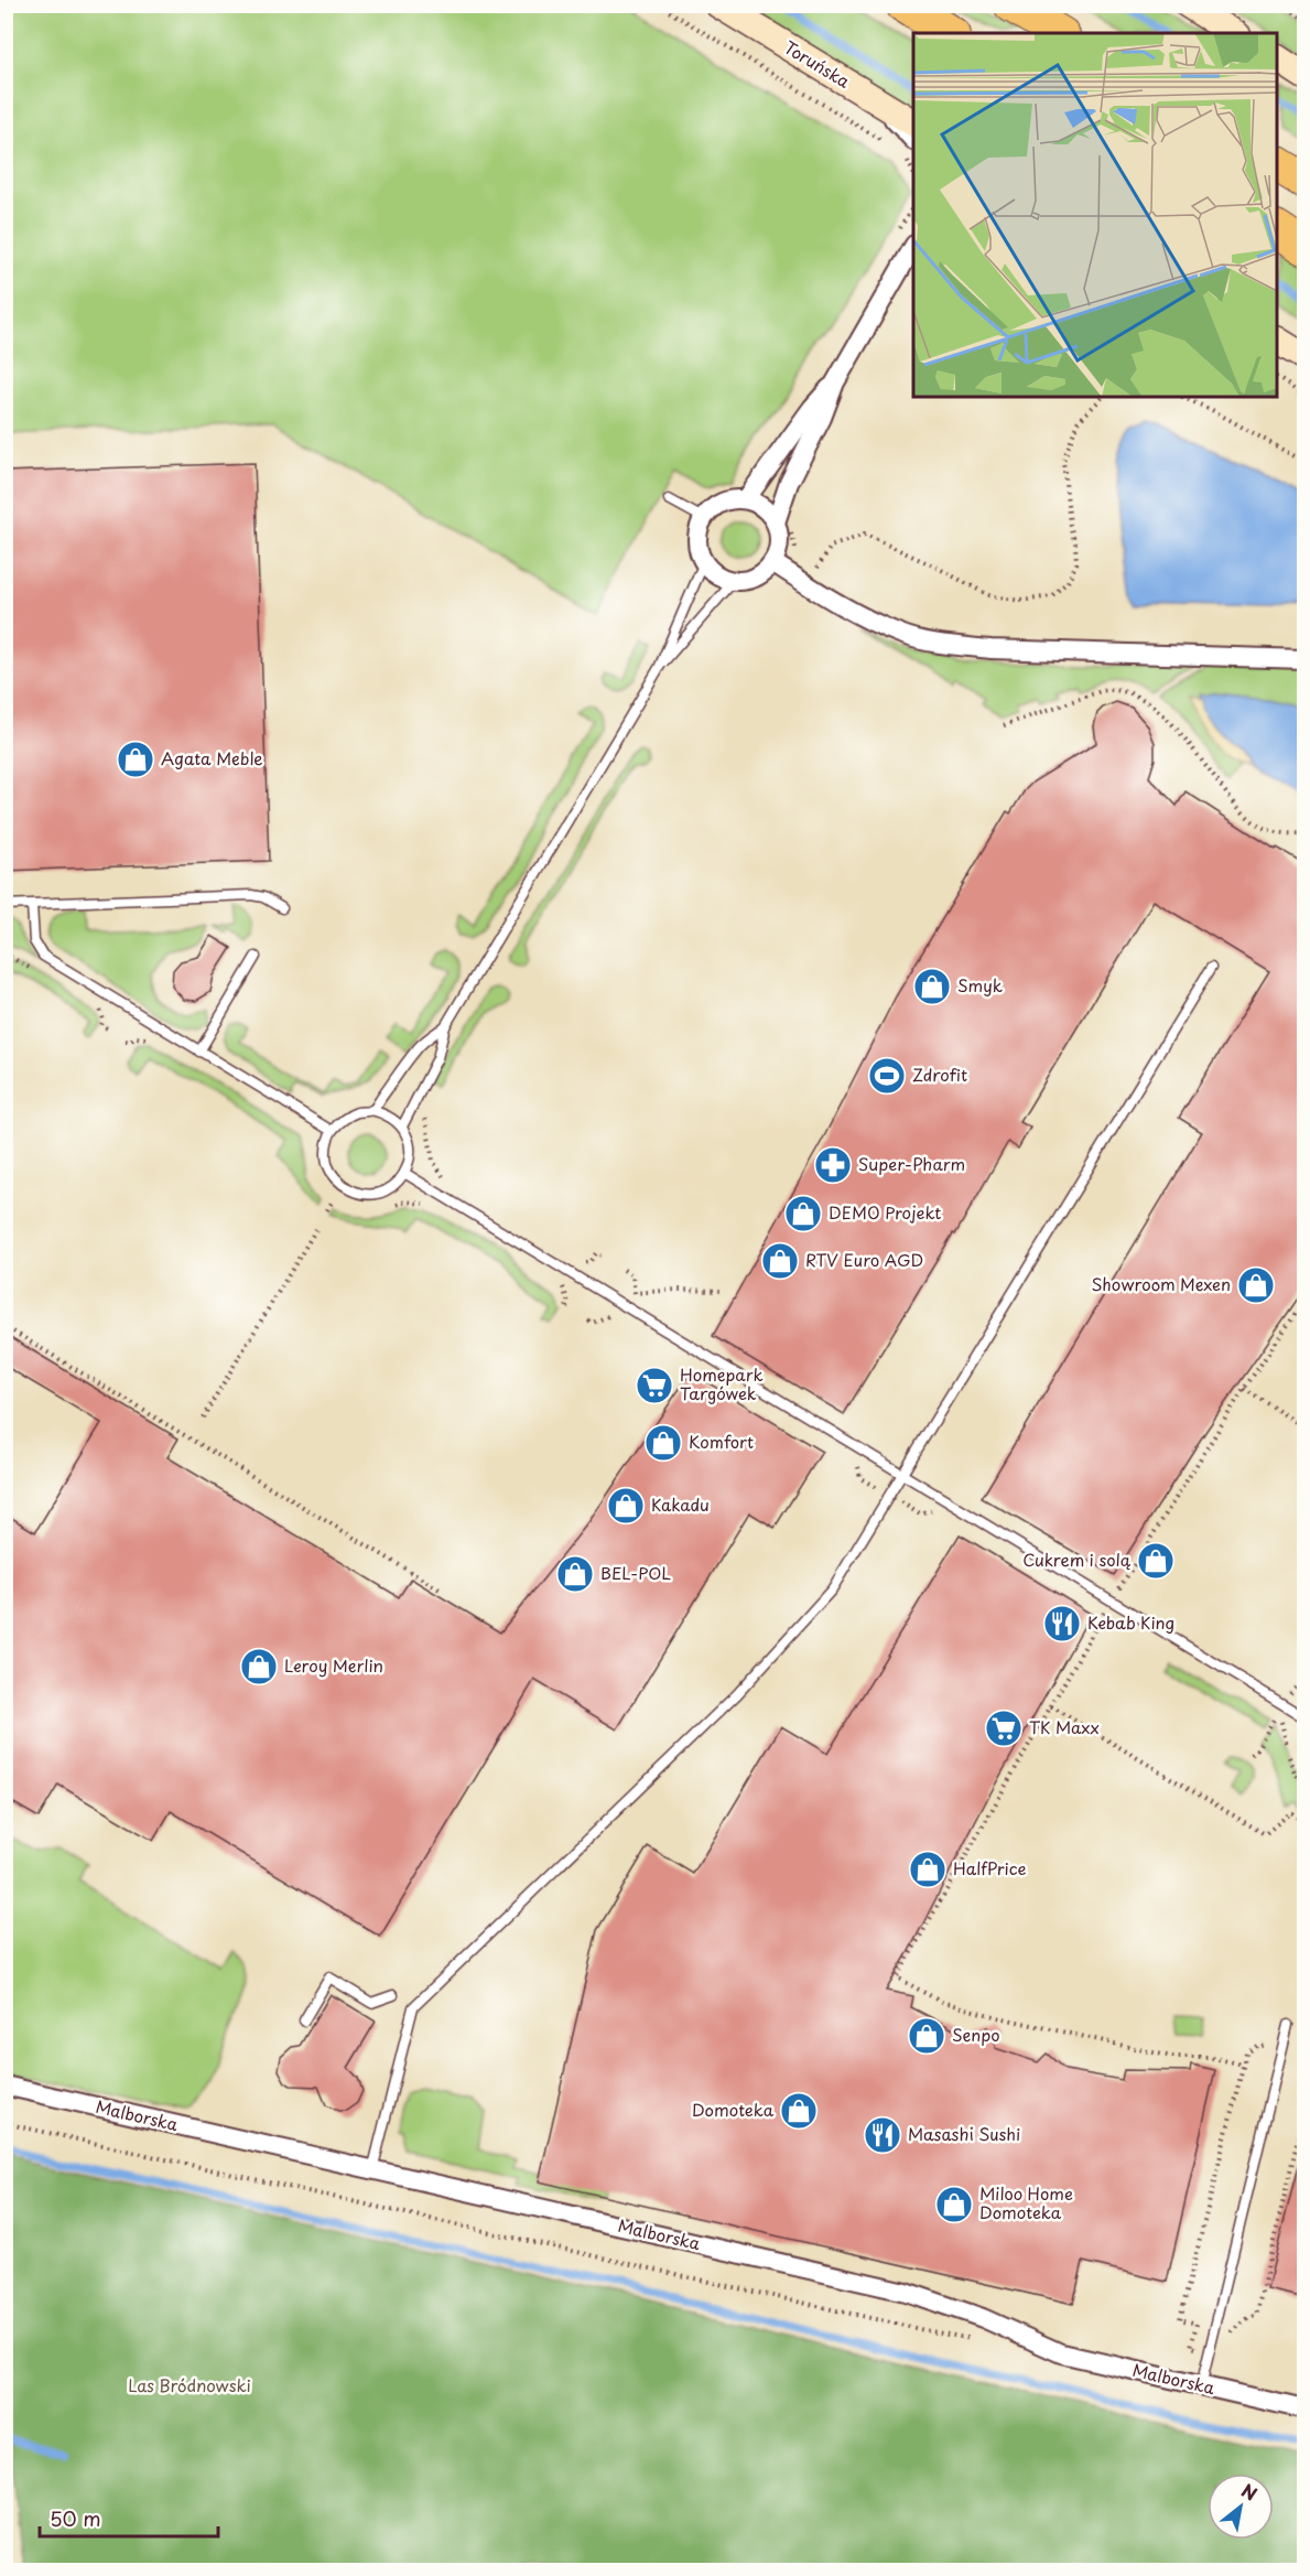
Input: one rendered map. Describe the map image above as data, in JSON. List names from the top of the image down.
{
  "streets": {
    "main road": ["Toruńska"],
    "street": ["Malborska"]
  },
  "parks": ["Las Bródnowski"],
  "places": {
    "shop": [
      "Agata Meble",
      "Smyk",
      "DEMO Projekt",
      "RTV Euro AGD",
      "Showroom Mexen",
      "Komfort",
      "Kakadu",
      "Cukrem i solą",
      "BEL-POL",
      "Leroy Merlin",
      "HalfPrice",
      "Senpo",
      "Domoteka",
      "Miloo Home Domoteka"
    ],
    "sports": ["Zdrofit"],
    "pharmacy": ["Super-Pharm"],
    "supermarket": ["Homepark Targówek", "TK Maxx"],
    "restaurant": ["Kebab King", "Masashi Sushi"]
  },
  "scale_bar": "50 m",
  "north": "top right"
}
